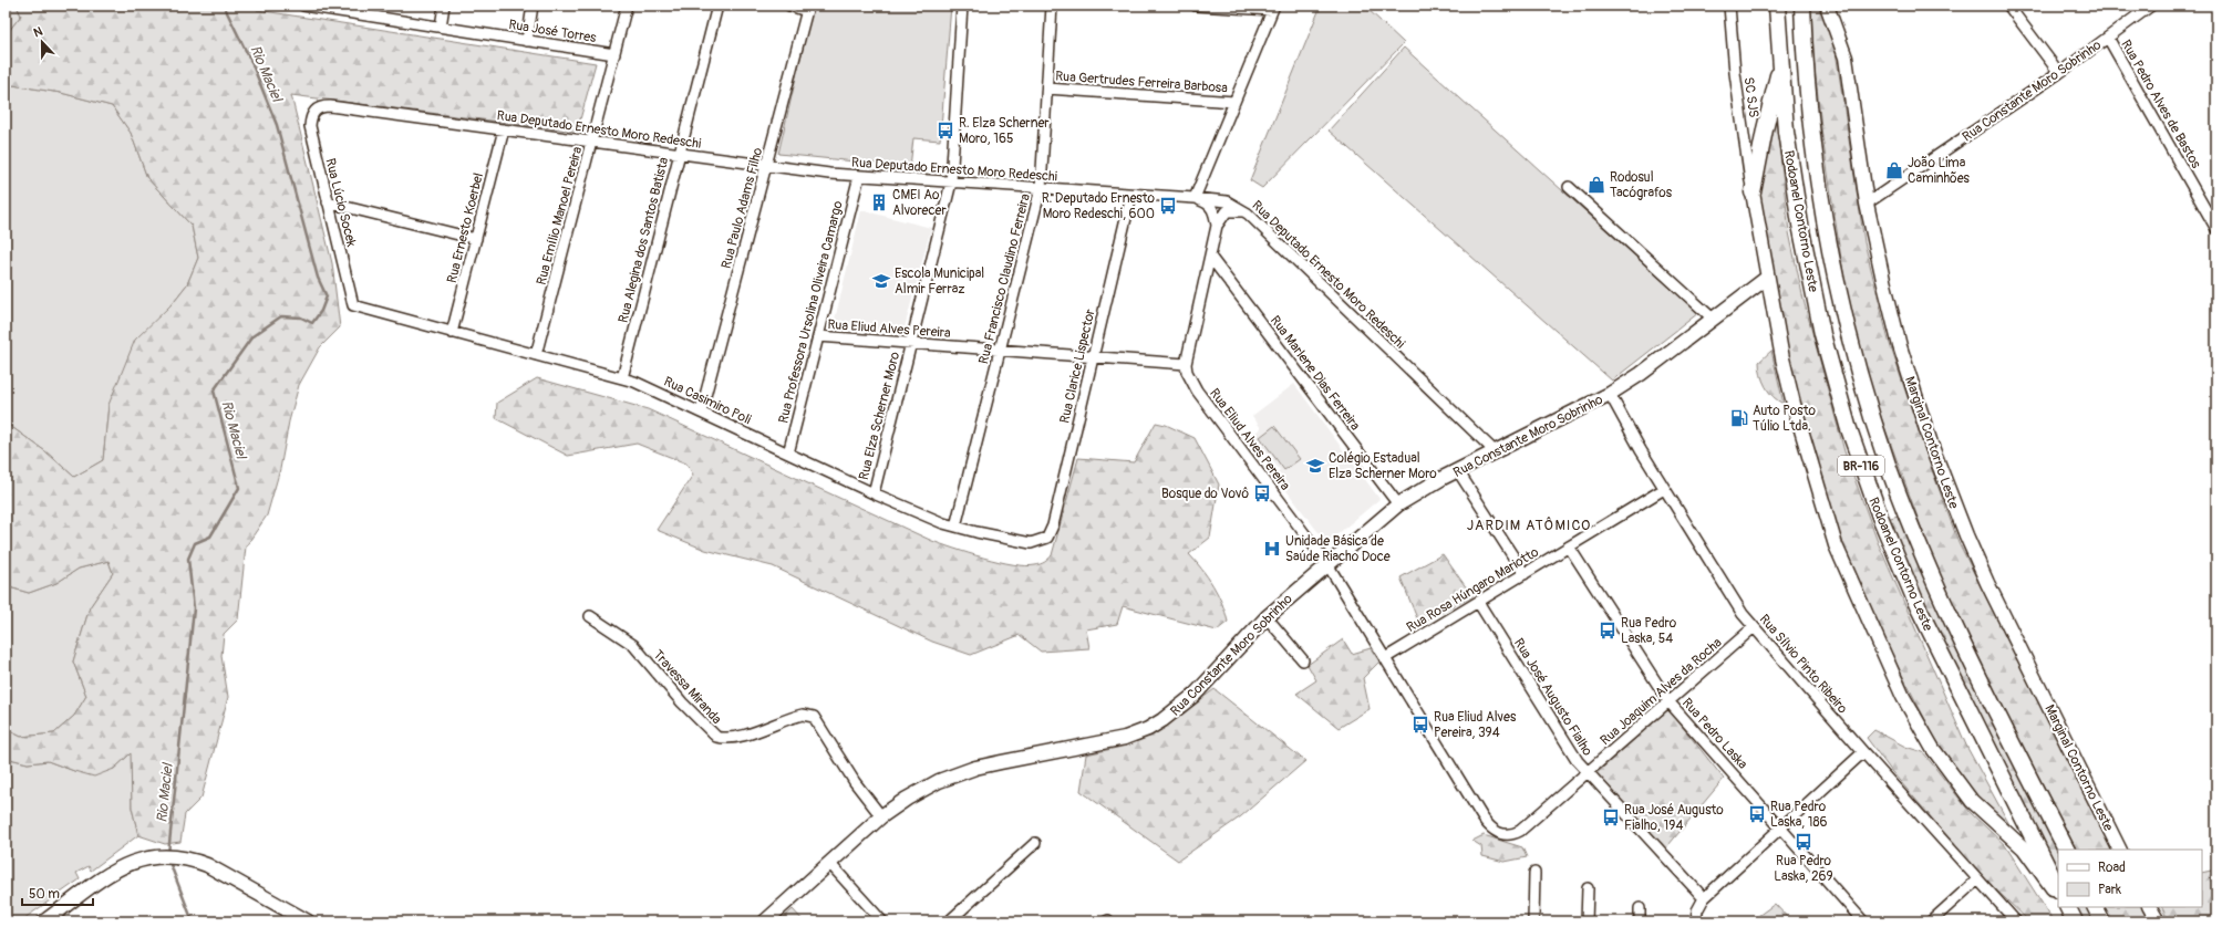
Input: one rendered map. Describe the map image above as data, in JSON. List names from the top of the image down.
{
  "streets": {
    "highway": ["Rodoanel Contorno Leste", "BR-116"],
    "main road": ["Rua Constante Moro Sobrinho", "Marginal Contorno Leste"],
    "street": [
      "Rua José Torres",
      "Rua Gertrudes Ferreira Barbosa",
      "SC SJS",
      "Rua Pedro Alves de Bastos",
      "Rua Deputado Ernesto Moro Redeschi",
      "Rua Lúcio Socek",
      "Rua Paulo Adams Filho",
      "Rua Emílio Manoel Pereira",
      "Rua Ernesto Koerbel",
      "Rua Alegina dos Santos Batista",
      "Rua Francisco Claudino Ferreira",
      "Rua Professora Ursolina Oliveira Camargo",
      "Rua Eliud Alves Pereira",
      "Rua Clarice Lispector",
      "Rua Marlene Dias Ferreira",
      "Rua Casimiro Poli",
      "Rua Elza Scherner Moro",
      "Rua Rosa Húngaro Mariotto",
      "Rua Sílvio Pinto Ribeiro",
      "Travessa Miranda",
      "Rua Joaquim Alves da Rocha",
      "Rua José Augusto Fialho",
      "Rua Pedro Laska"
    ]
  },
  "crossings": [
    ["Rua José Torres", "Rua Emílio Manoel Pereira"],
    ["Rua Gertrudes Ferreira Barbosa", "Rua Francisco Claudino Ferreira"],
    ["Rua Constante Moro Sobrinho", "Rua Pedro Alves de Bastos"],
    ["Rua Constante Moro Sobrinho", "Rua Deputado Ernesto Moro Redeschi"],
    ["Rua Constante Moro Sobrinho", "Rua Eliud Alves Pereira"],
    ["Rua Constante Moro Sobrinho", "Rua Marlene Dias Ferreira"],
    ["Rua Constante Moro Sobrinho", "Marginal Contorno Leste"],
    ["Rua Constante Moro Sobrinho", "Rua Sílvio Pinto Ribeiro"],
    ["Rua Constante Moro Sobrinho", "Travessa Miranda"],
    ["Rua Deputado Ernesto Moro Redeschi", "Rua Lúcio Socek"],
    ["Rua Deputado Ernesto Moro Redeschi", "Rua Paulo Adams Filho"],
    ["Rua Deputado Ernesto Moro Redeschi", "Rua Emílio Manoel Pereira"],
    ["Rua Deputado Ernesto Moro Redeschi", "Rua Ernesto Koerbel"],
    ["Rua Deputado Ernesto Moro Redeschi", "Rua Alegina dos Santos Batista"],
    ["Rua Deputado Ernesto Moro Redeschi", "Rua Francisco Claudino Ferreira"],
    ["Rua Deputado Ernesto Moro Redeschi", "Rua Professora Ursolina Oliveira Camargo"],
    ["Rua Deputado Ernesto Moro Redeschi", "Rua Clarice Lispector"],
    ["Rua Deputado Ernesto Moro Redeschi", "Rua Elza Scherner Moro"],
    ["Rua Lúcio Socek", "Rua Casimiro Poli"],
    ["Rua Paulo Adams Filho", "Rua Casimiro Poli"],
    ["Rua Emílio Manoel Pereira", "Rua Casimiro Poli"],
    ["Rua Ernesto Koerbel", "Rua Casimiro Poli"],
    ["Rua Alegina dos Santos Batista", "Rua Casimiro Poli"],
    ["Rua Francisco Claudino Ferreira", "Rua Eliud Alves Pereira"],
    ["Rua Francisco Claudino Ferreira", "Rua Casimiro Poli"],
    ["Rua Professora Ursolina Oliveira Camargo", "Rua Eliud Alves Pereira"],
    ["Rua Professora Ursolina Oliveira Camargo", "Rua Casimiro Poli"],
    ["Rua Eliud Alves Pereira", "Rua Clarice Lispector"],
    ["Rua Eliud Alves Pereira", "Rua Elza Scherner Moro"],
    ["Rua Eliud Alves Pereira", "Rua Rosa Húngaro Mariotto"],
    ["Rua Eliud Alves Pereira", "Rua Joaquim Alves da Rocha"],
    ["Rua Clarice Lispector", "Rua Casimiro Poli"],
    ["Rua Casimiro Poli", "Rua Elza Scherner Moro"],
    ["Rua Rosa Húngaro Mariotto", "Rua Sílvio Pinto Ribeiro"],
    ["Rua Rosa Húngaro Mariotto", "Rua José Augusto Fialho"],
    ["Rua Rosa Húngaro Mariotto", "Rua Pedro Laska"],
    ["Rua Sílvio Pinto Ribeiro", "Rua Joaquim Alves da Rocha"],
    ["Rua Joaquim Alves da Rocha", "Rua José Augusto Fialho"],
    ["Rua Joaquim Alves da Rocha", "Rua Pedro Laska"]
  ],
  "districts": ["JARDIM ATÔMICO"],
  "water": ["Rio Maciel"],
  "places": {
    "bus stop": [
      "R. Elza Scherner Moro, 165",
      "R. Deputado Ernesto Moro Redeschi, 600",
      "Bosque do Vovô",
      "Rua Pedro Laska, 54",
      "Rua Eliud Alves Pereira, 394",
      "Rua Pedro Laska, 186",
      "Rua José Augusto Fialho, 194",
      "Rua Pedro Laska, 269"
    ],
    "shop": ["João Lima Caminhões", "Rodosul Tacógrafos"],
    "building": ["CMEI Ao Alvorecer"],
    "school or university": ["Escola Municipal Almir Ferraz", "Colégio Estadual Elza Scherner Moro"],
    "fuel station": ["Auto Posto Túlio Ltda."],
    "hospital": ["Unidade Básica de Saúde Riacho Doce"]
  },
  "legend": ["Road", "Park"],
  "scale_bar": "50 m",
  "north": "top"
}
